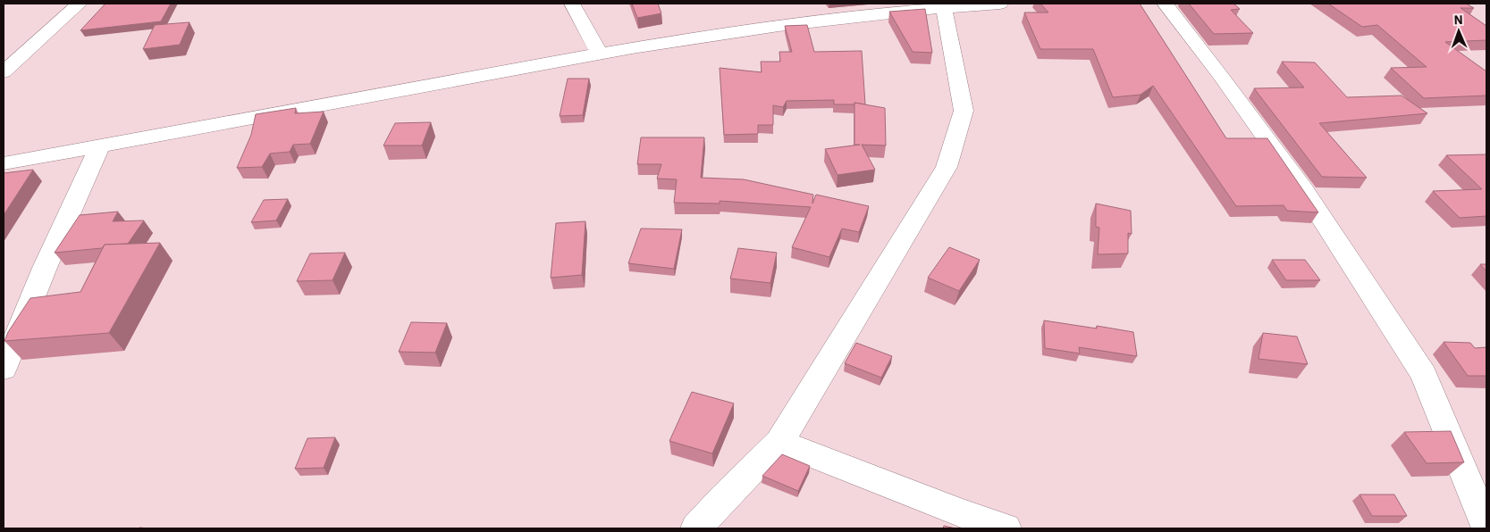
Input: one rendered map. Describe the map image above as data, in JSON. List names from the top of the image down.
{
  "north": "top"
}
